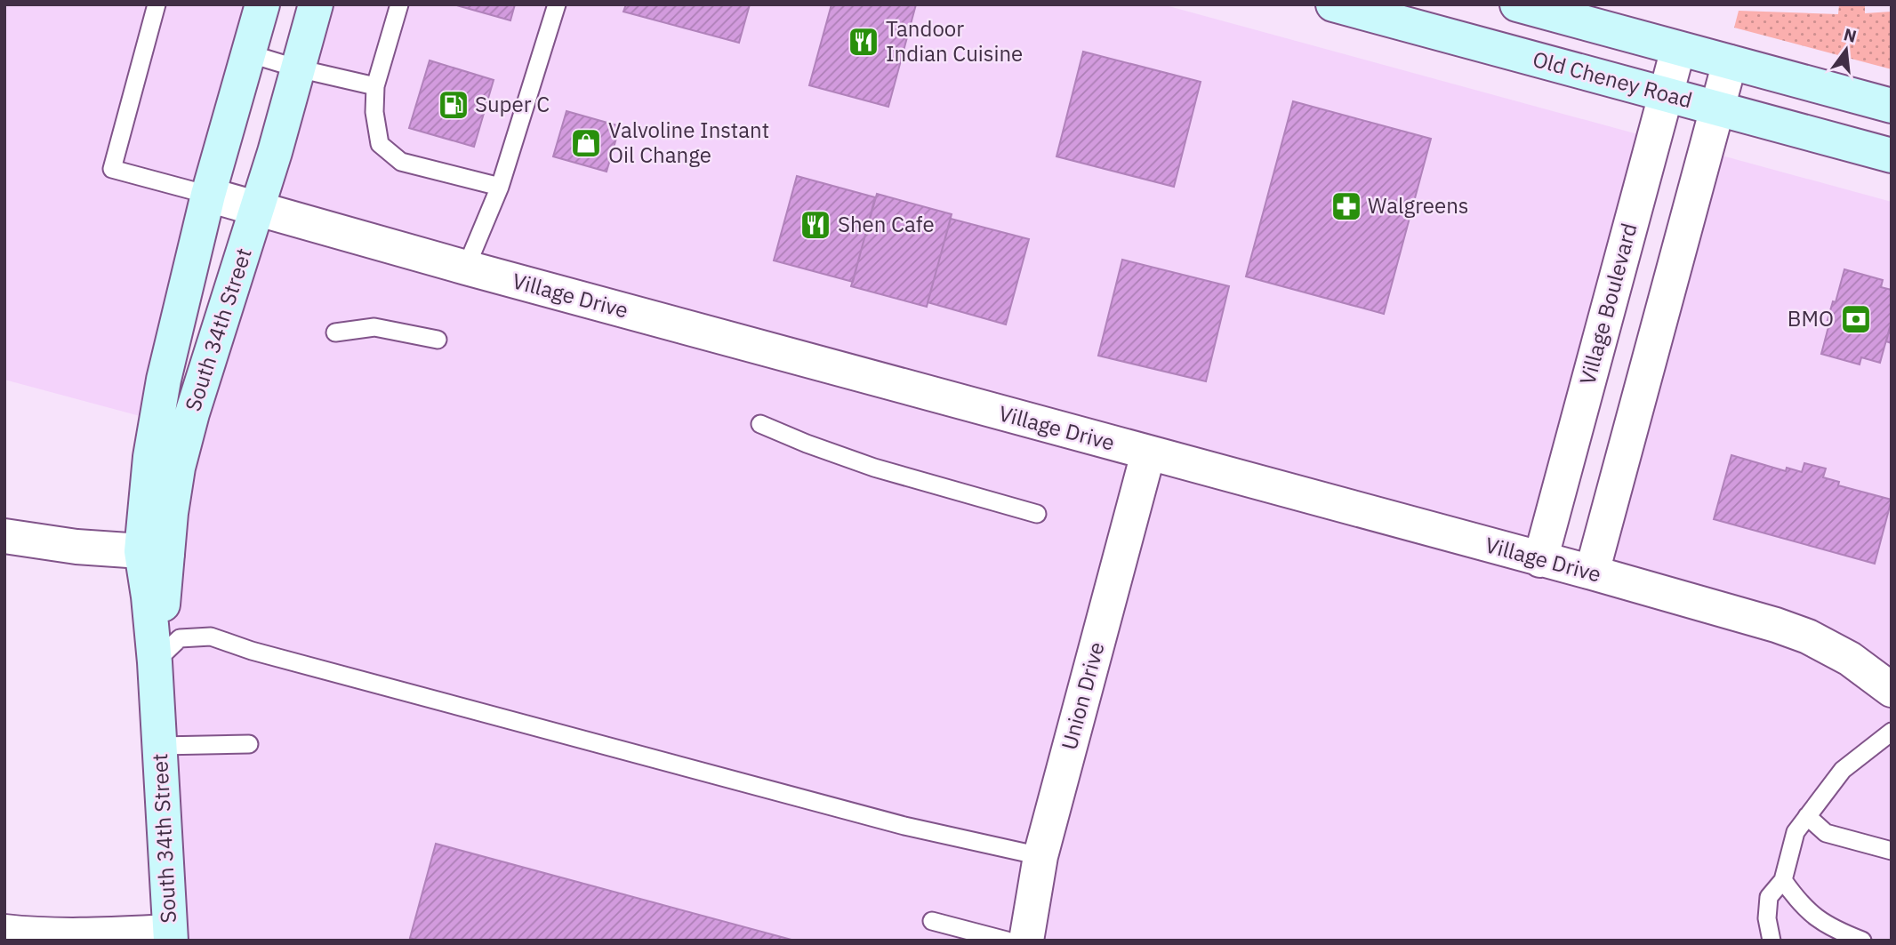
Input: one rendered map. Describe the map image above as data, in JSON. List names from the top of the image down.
{
  "streets": {
    "street": [
      "Old Cheney Road",
      "Village Drive",
      "Village Boulevard",
      "South 34th Street",
      "Union Drive"
    ]
  },
  "crossings": [
    ["Old Cheney Road", "Village Boulevard"],
    ["Village Drive", "Village Boulevard"],
    ["Village Drive", "South 34th Street"],
    ["Village Drive", "Union Drive"]
  ],
  "places": {
    "restaurant": ["Tandoor Indian Cuisine", "Shen Cafe"],
    "fuel station": ["Super C"],
    "shop": ["Valvoline Instant Oil Change"],
    "pharmacy": ["Walgreens"],
    "bank": ["BMO"]
  },
  "north": "top"
}
